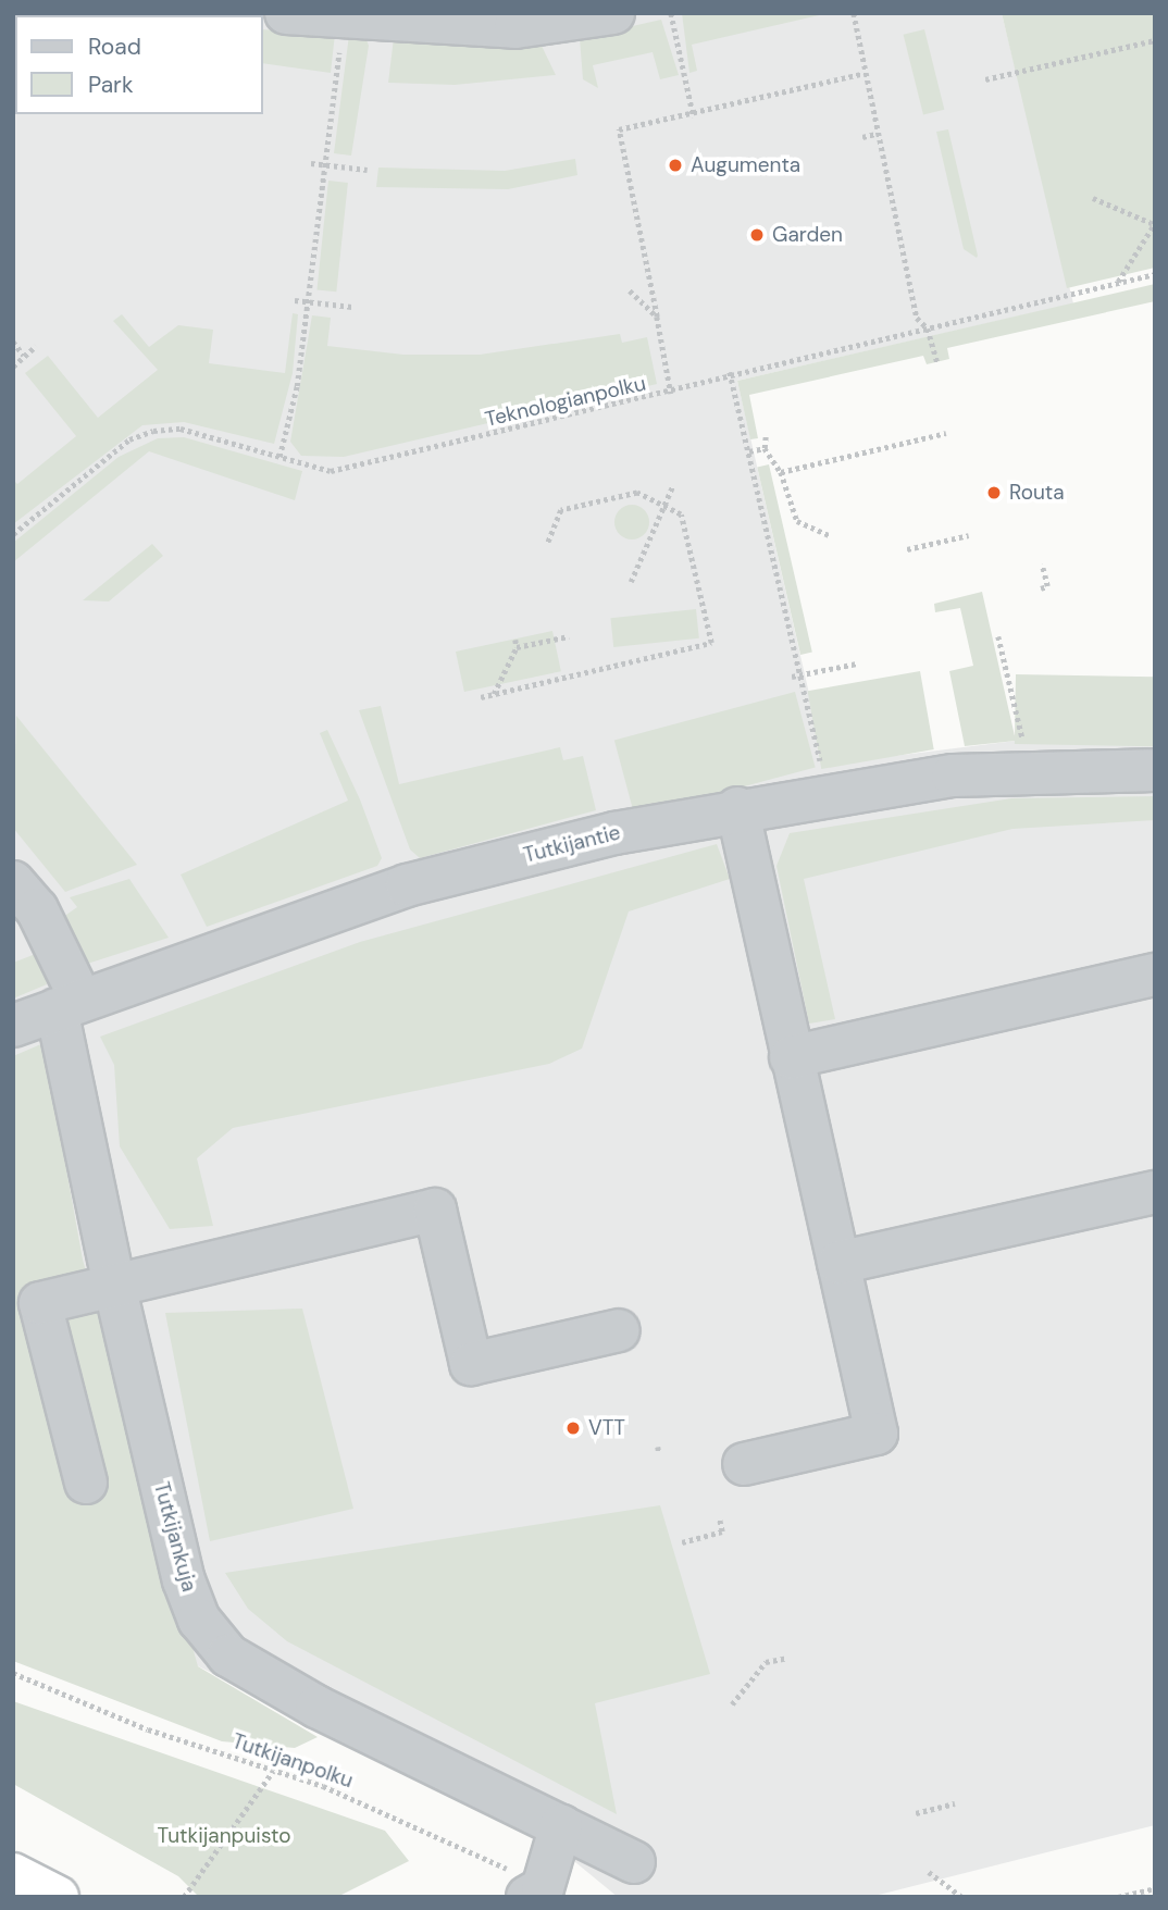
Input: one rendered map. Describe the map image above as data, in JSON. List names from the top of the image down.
{
  "streets": {
    "street": ["Tutkijantie", "Tutkijankuja"],
    "path": ["Teknologianpolku", "Tutkijanpolku"]
  },
  "crossings": [
    ["Tutkijantie", "Tutkijankuja"]
  ],
  "parks": ["Tutkijanpuisto"],
  "places": [
    "Augumenta",
    "Garden",
    "Routa",
    "VTT"
  ],
  "legend": ["Road", "Park"]
}
